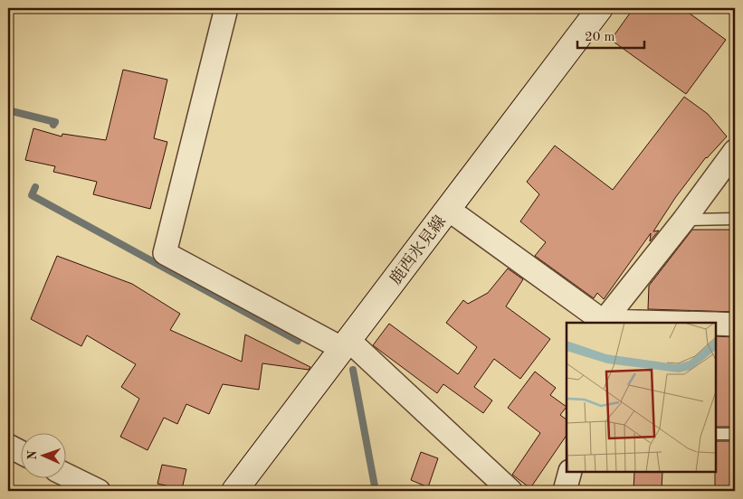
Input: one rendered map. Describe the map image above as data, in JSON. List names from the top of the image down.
{
  "streets": {
    "main road": ["鹿西氷見線"]
  },
  "scale_bar": "20 m",
  "north": "left"
}
